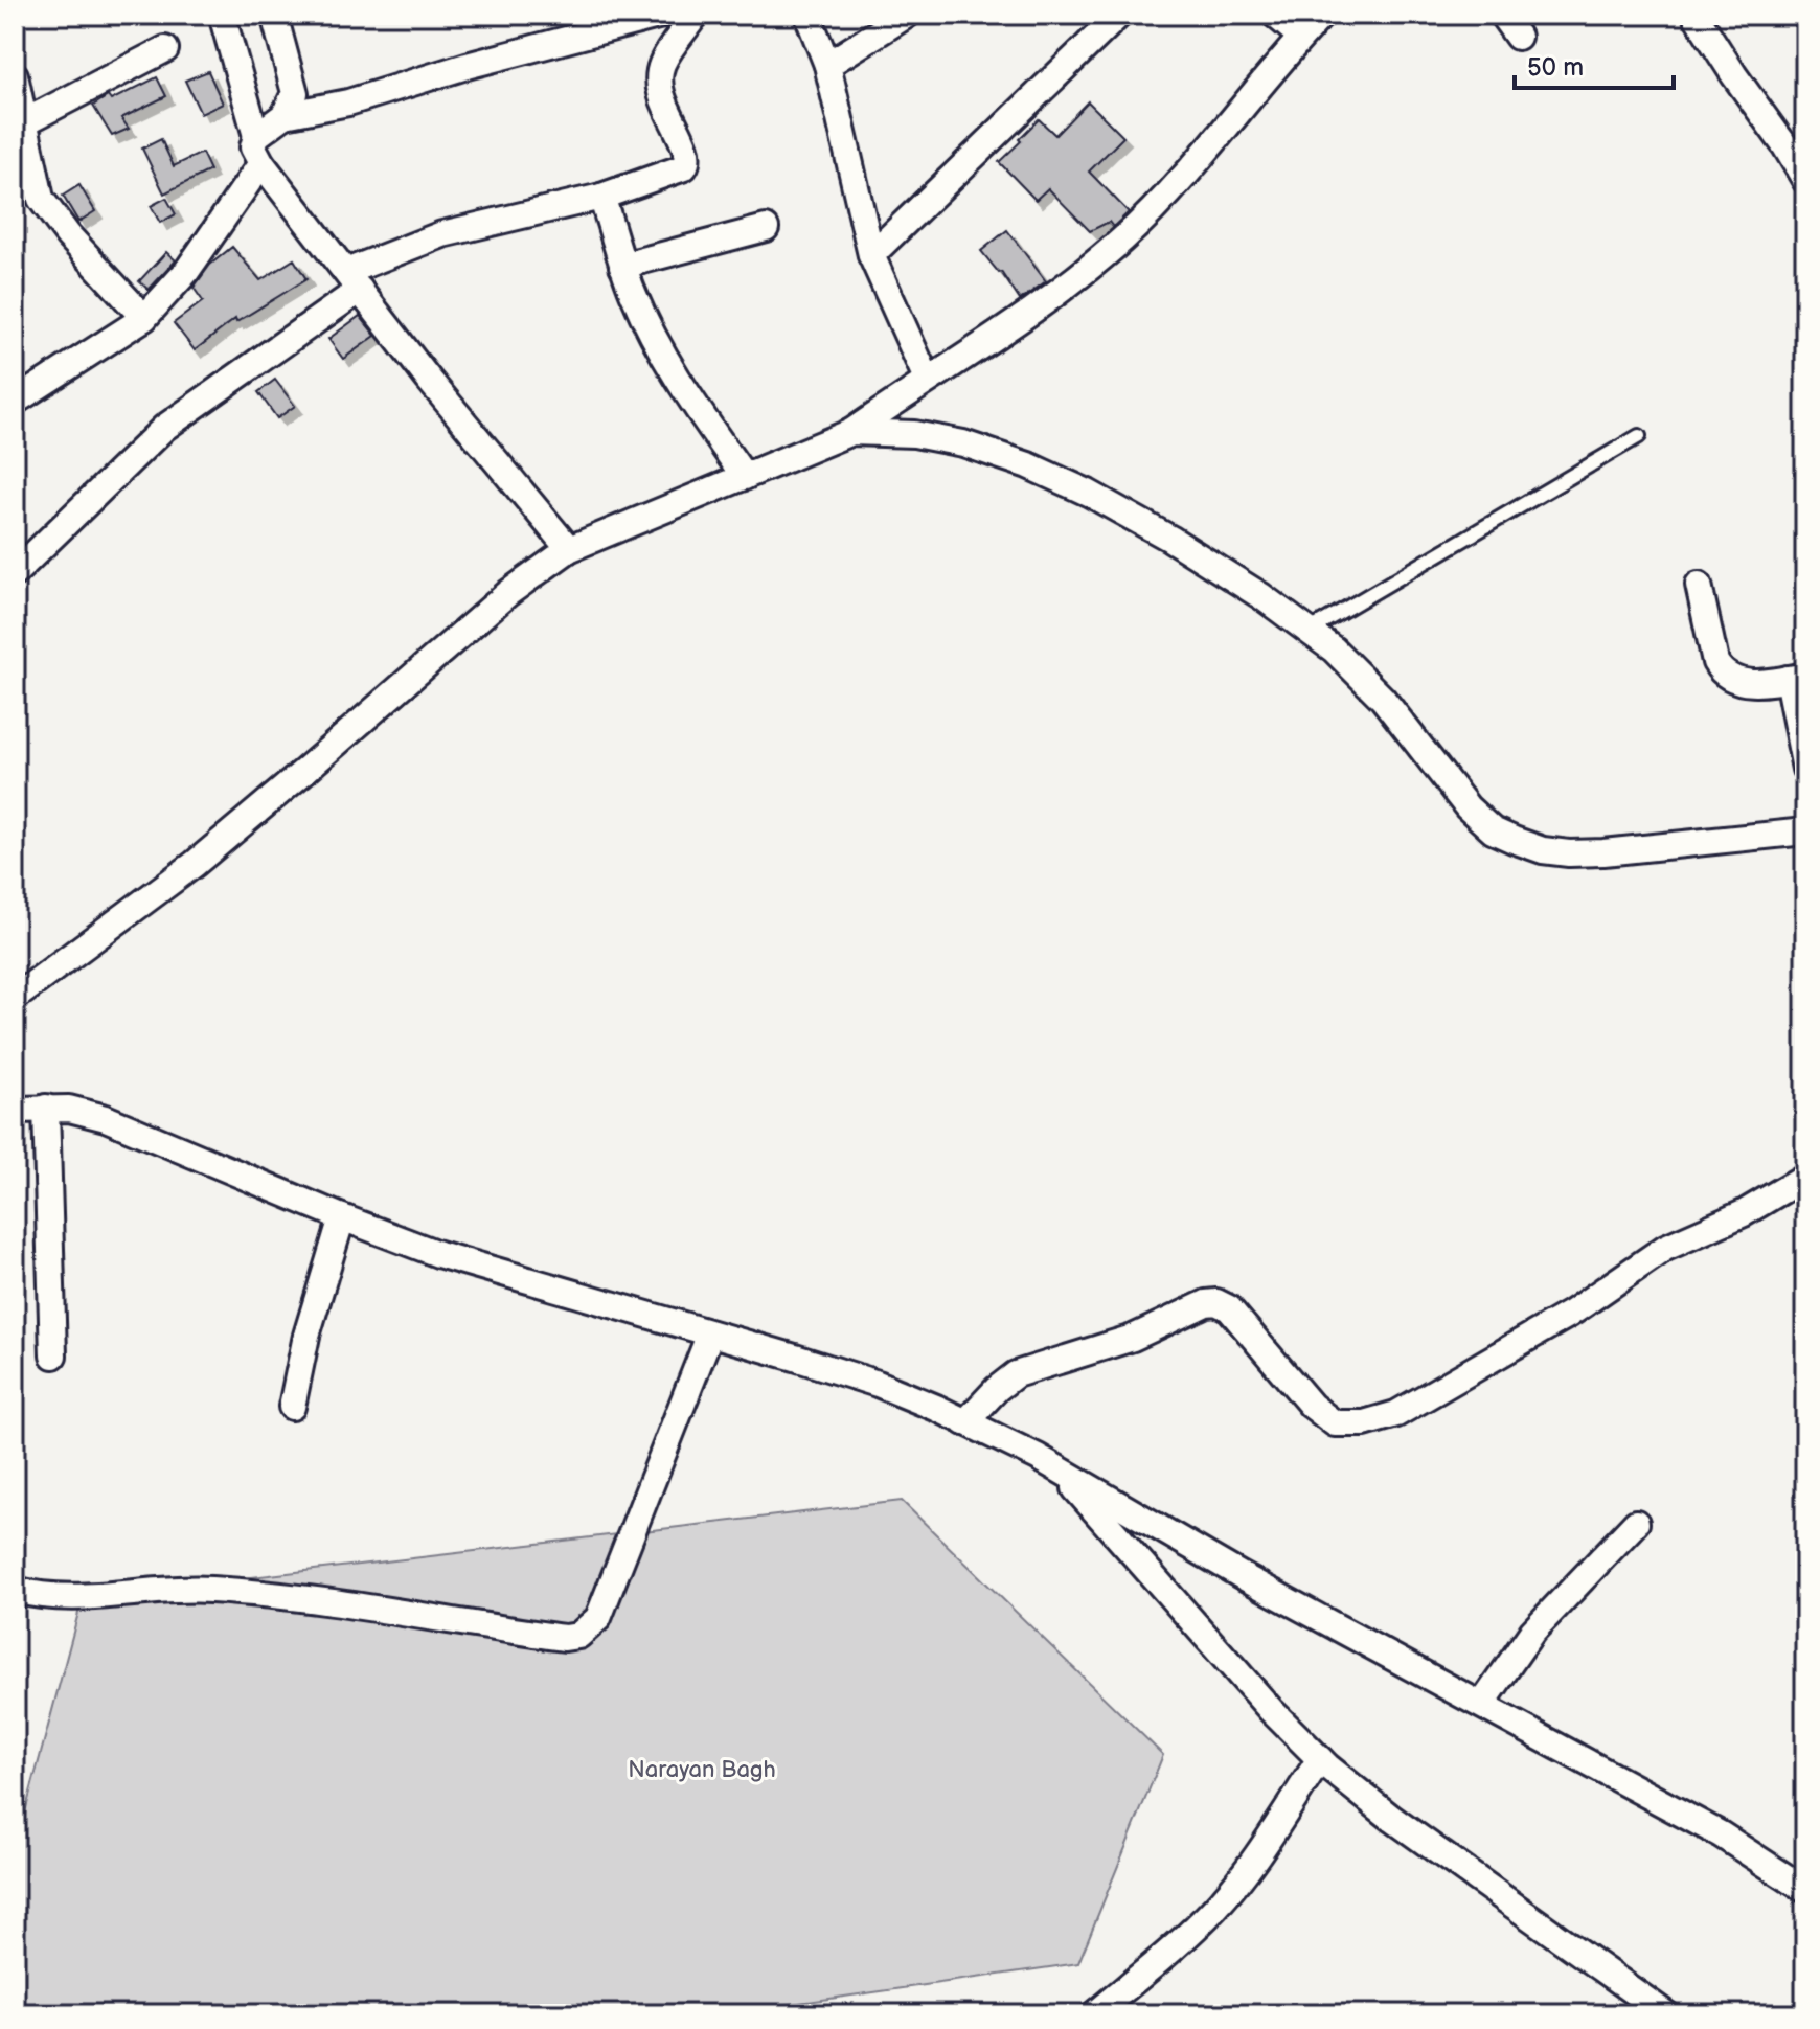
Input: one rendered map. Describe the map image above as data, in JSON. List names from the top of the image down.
{
  "parks": ["Narayan Bagh"],
  "scale_bar": "50 m"
}
